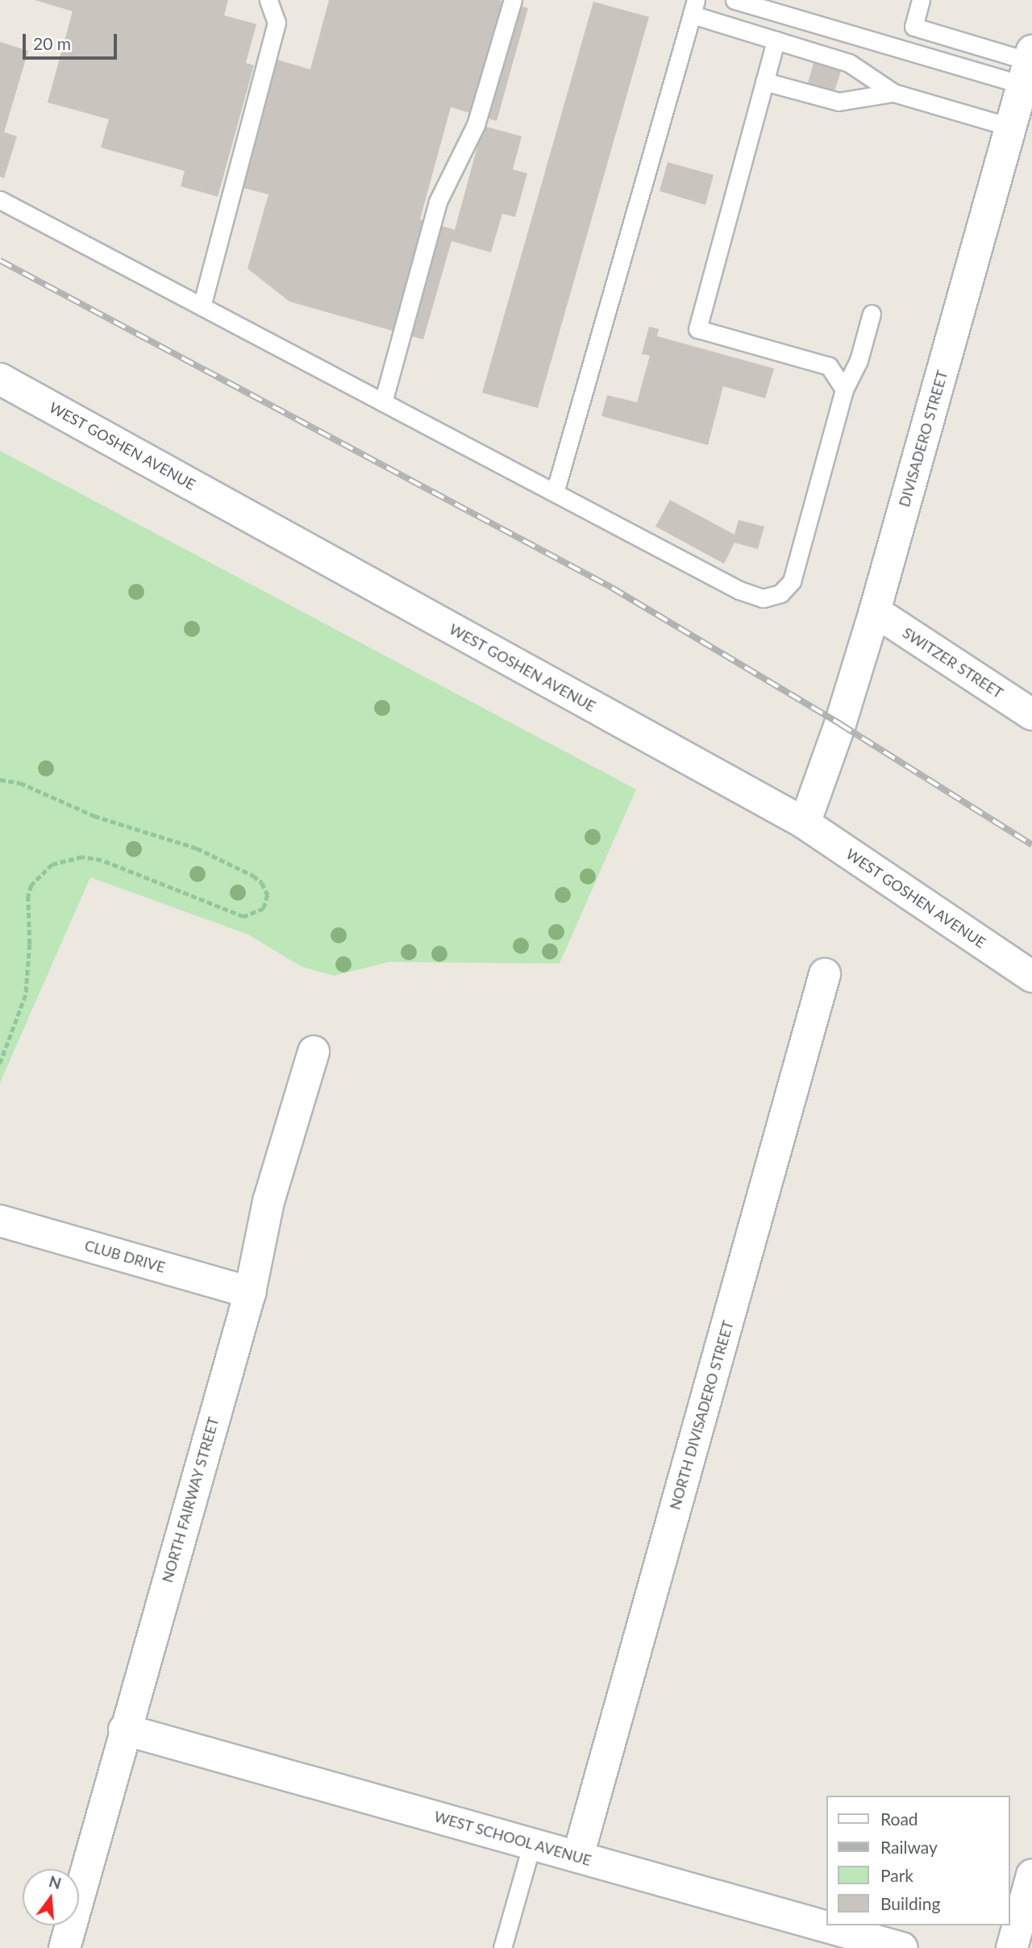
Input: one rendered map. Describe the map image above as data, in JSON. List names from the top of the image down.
{
  "streets": {
    "street": [
      "DIVISADERO STREET",
      "WEST GOSHEN AVENUE",
      "SWITZER STREET",
      "CLUB DRIVE",
      "NORTH DIVISADERO STREET",
      "NORTH FAIRWAY STREET",
      "WEST SCHOOL AVENUE"
    ]
  },
  "crossings": [
    ["DIVISADERO STREET", "WEST GOSHEN AVENUE"],
    ["DIVISADERO STREET", "SWITZER STREET"],
    ["CLUB DRIVE", "NORTH FAIRWAY STREET"],
    ["NORTH DIVISADERO STREET", "WEST SCHOOL AVENUE"],
    ["NORTH FAIRWAY STREET", "WEST SCHOOL AVENUE"]
  ],
  "legend": [
    "Road",
    "Railway",
    "Park",
    "Building"
  ],
  "scale_bar": "20 m",
  "north": "top"
}
